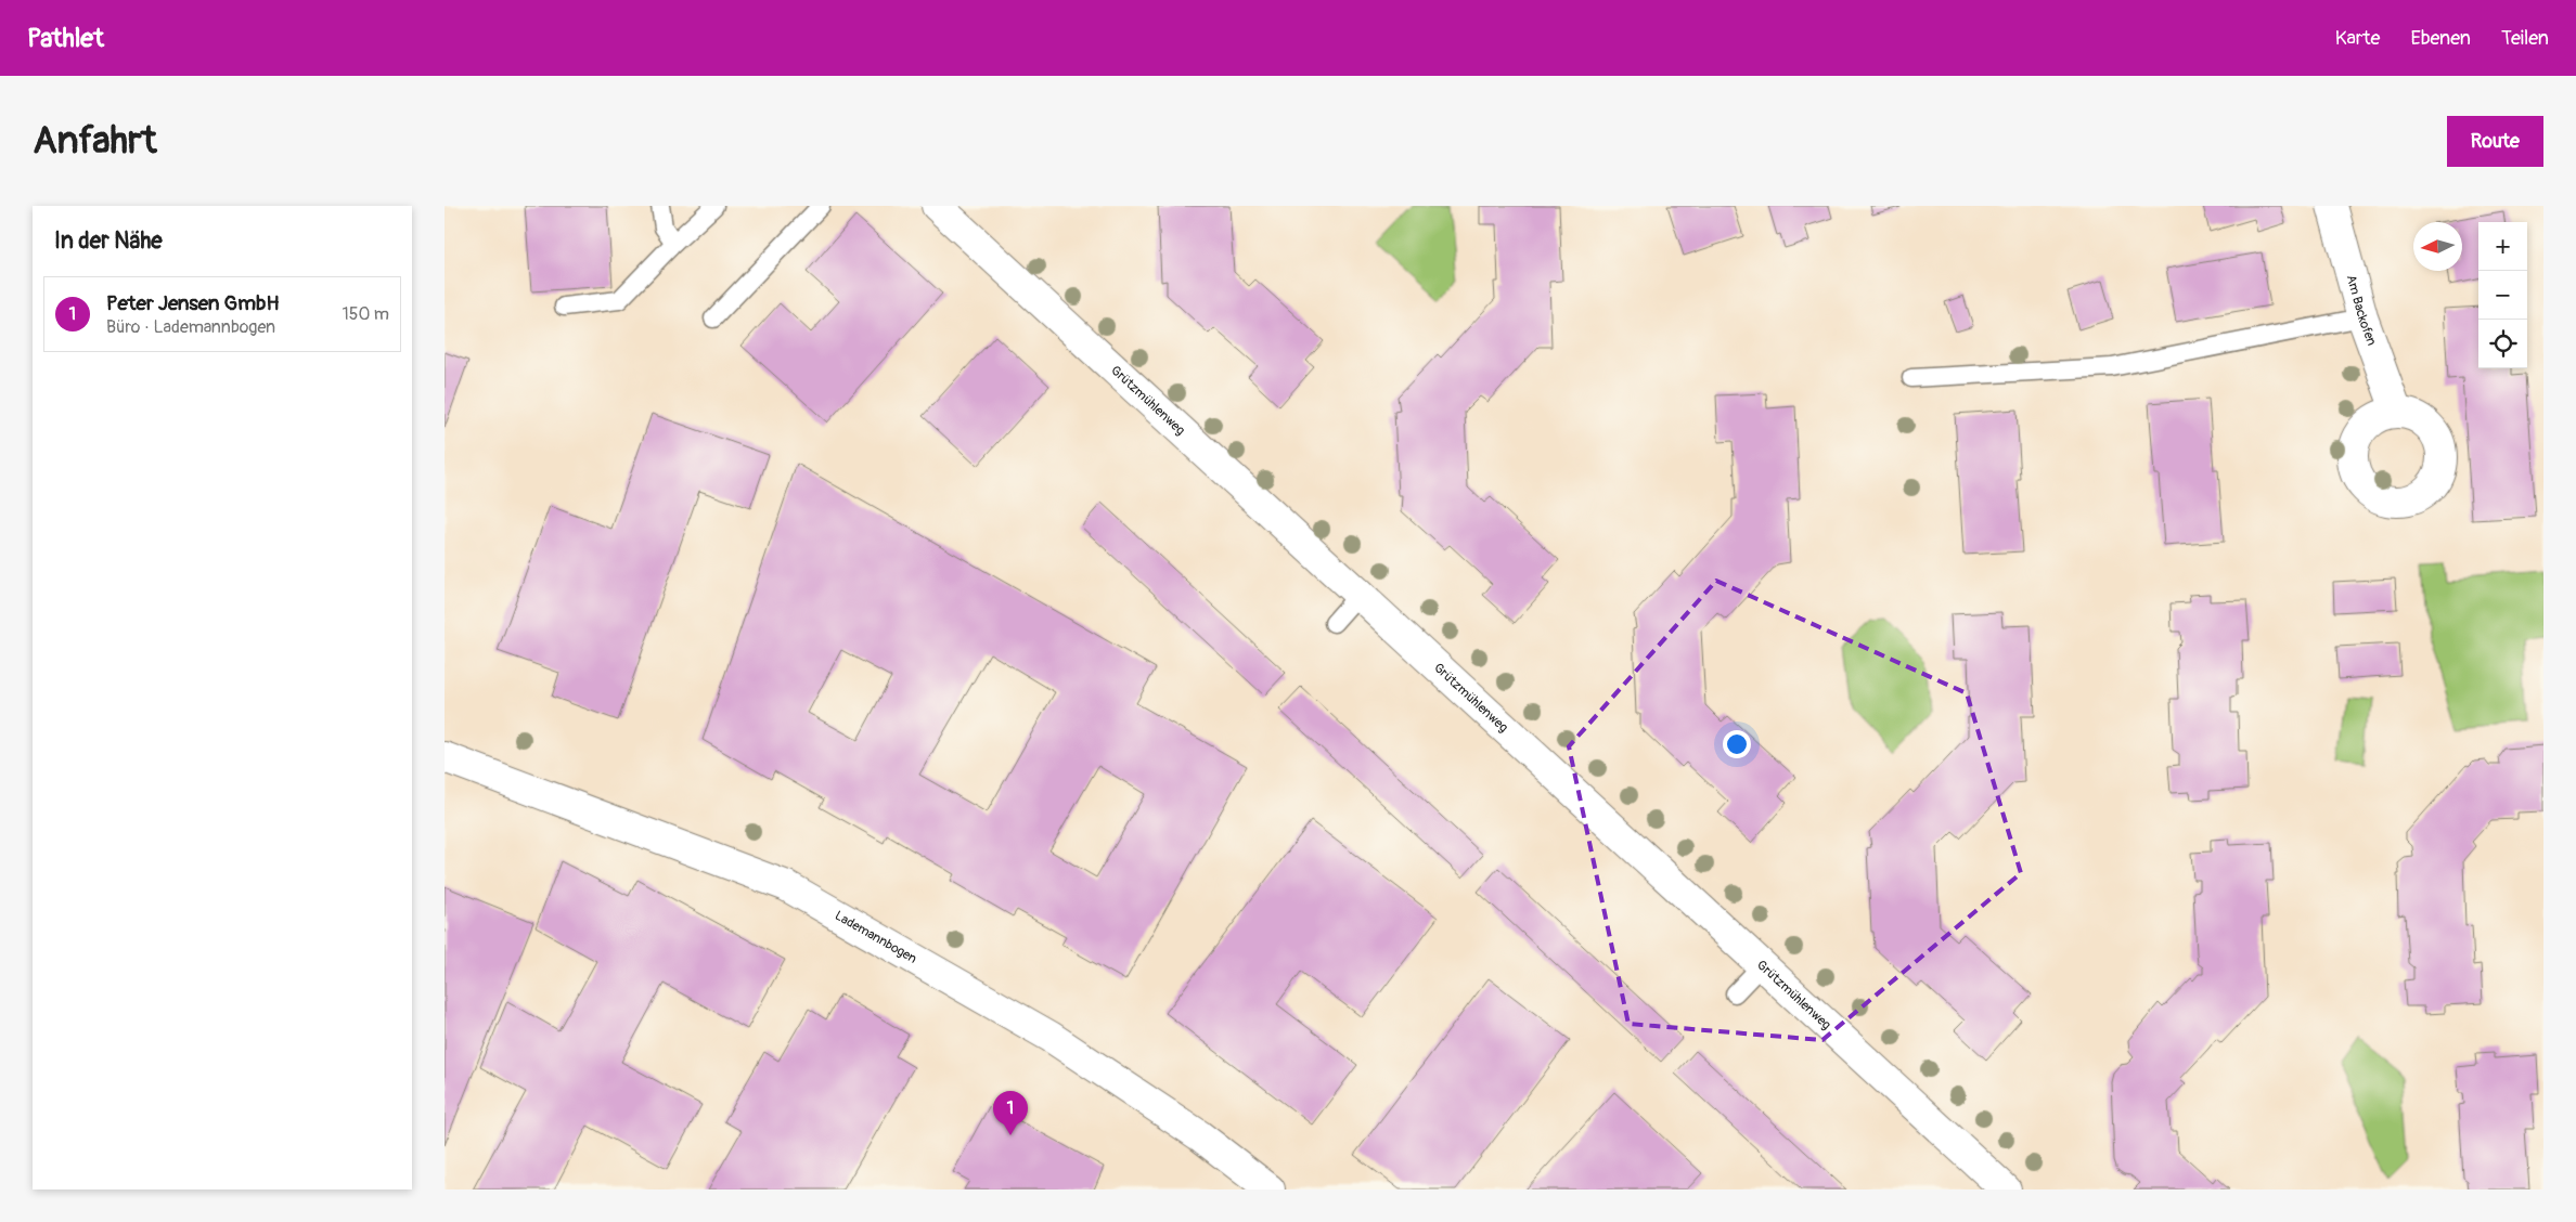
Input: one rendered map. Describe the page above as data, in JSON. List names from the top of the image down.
{
  "streets": {
    "street": ["Am Backofen", "Grützmühlenweg", "Lademannbogen"]
  },
  "north": "left",
  "page": {
    "header": "Pathlet",
    "nav": ["Karte", "Ebenen", "Teilen"],
    "buttons": "Route",
    "title": "Anfahrt",
    "heading": "In der Nähe",
    "map_buttons": ["+", "−"],
    "list": [
      {
        "mark": "1",
        "name": "Peter Jensen GmbH",
        "note": "Büro · Lademannbogen",
        "value": "150 m"
      }
    ],
    "pins": "1"
  }
}
